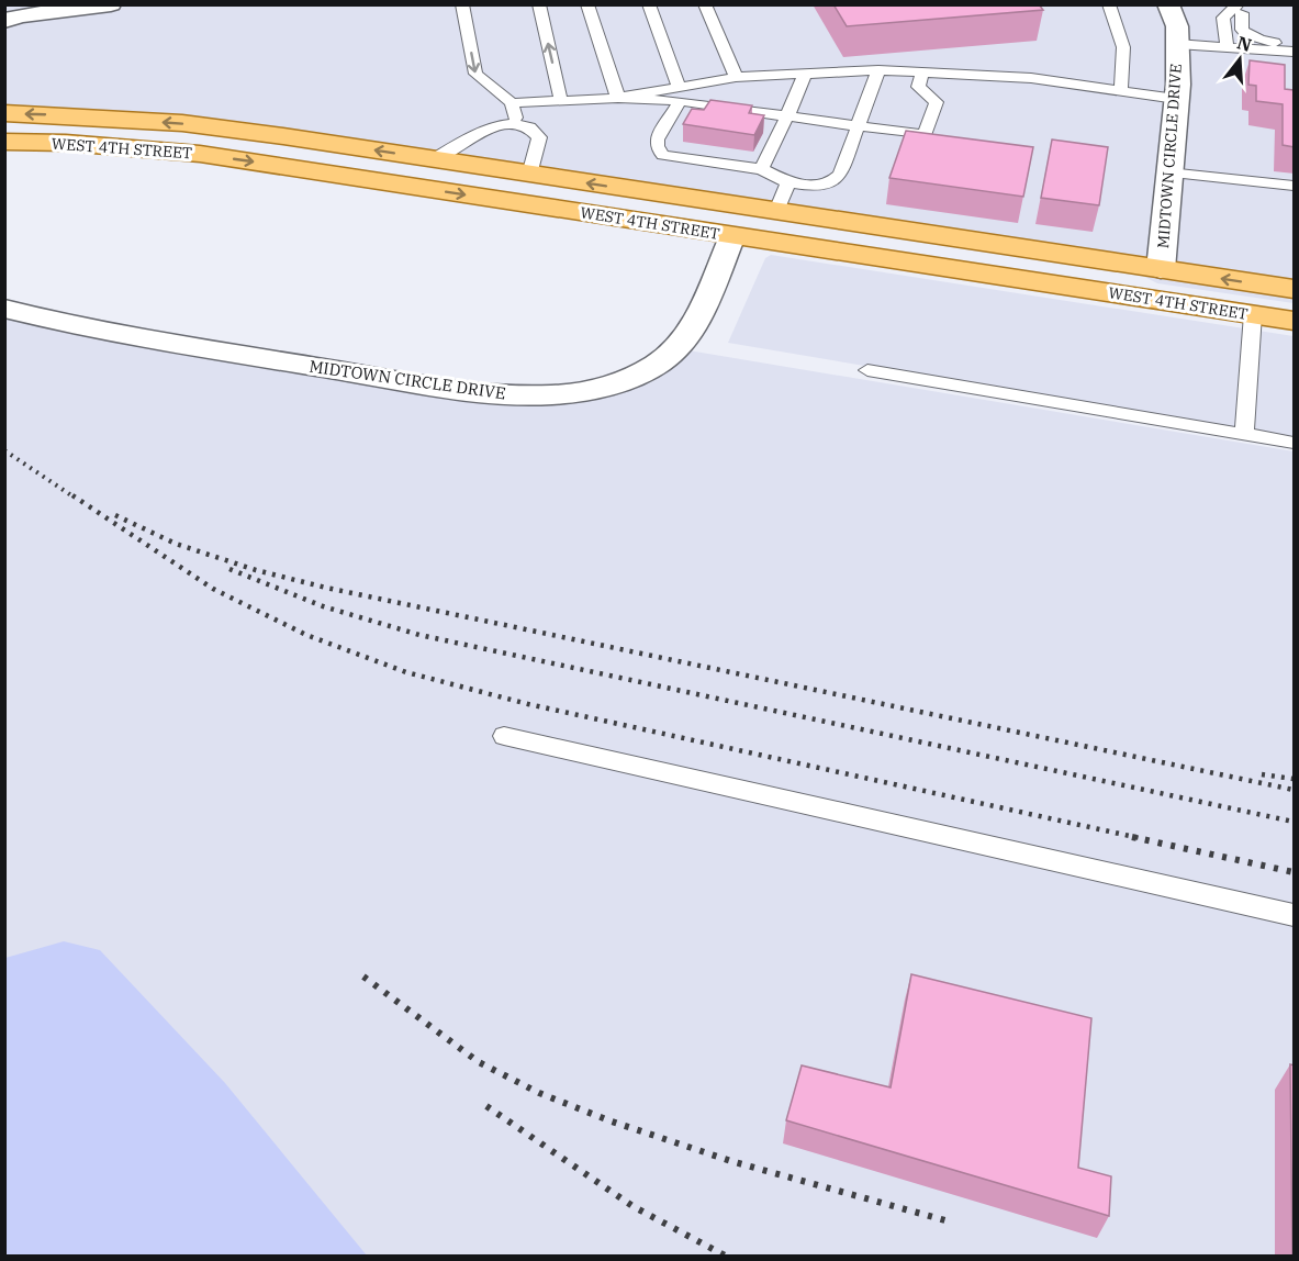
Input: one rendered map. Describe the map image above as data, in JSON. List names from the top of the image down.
{
  "streets": {
    "main road": ["WEST 4TH STREET"],
    "street": ["MIDTOWN CIRCLE DRIVE"]
  },
  "crossings": [
    ["WEST 4TH STREET", "MIDTOWN CIRCLE DRIVE"]
  ],
  "north": "top"
}
